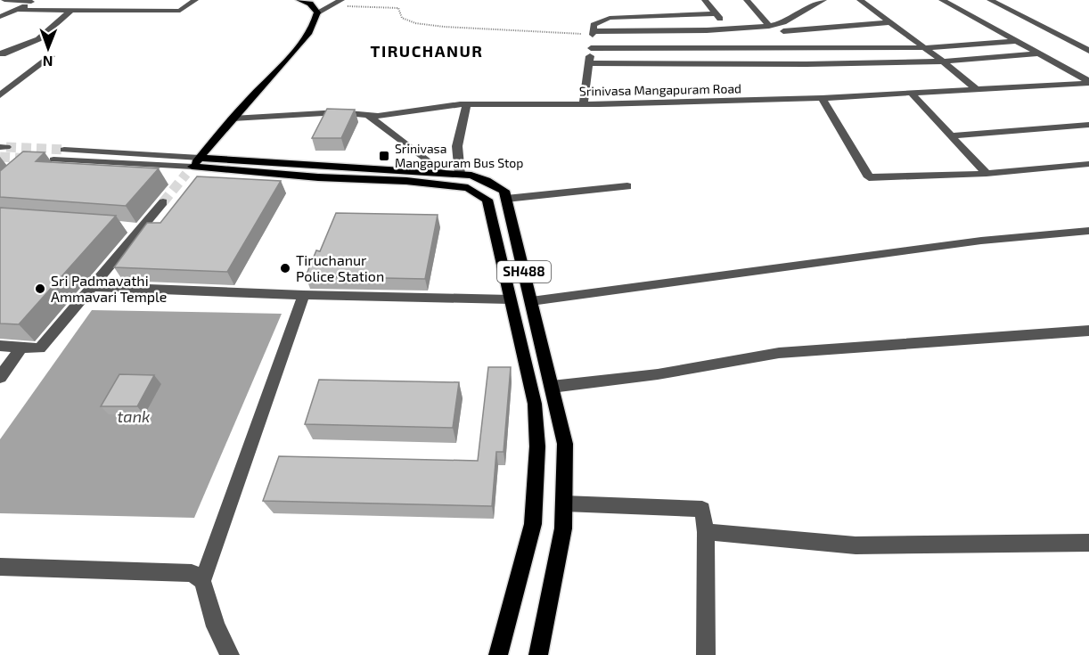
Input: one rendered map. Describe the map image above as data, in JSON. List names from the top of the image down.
{
  "streets": {
    "main road": ["SH488"],
    "street": ["Srinivasa Mangapuram Road"]
  },
  "districts": ["TIRUCHANUR"],
  "water": ["tank"],
  "places": {
    "transit": ["Srinivasa Mangapuram Bus Stop"],
    "other": ["Tiruchanur Police Station", "Sri Padmavathi Ammavari Temple"]
  },
  "north": "bottom"
}
